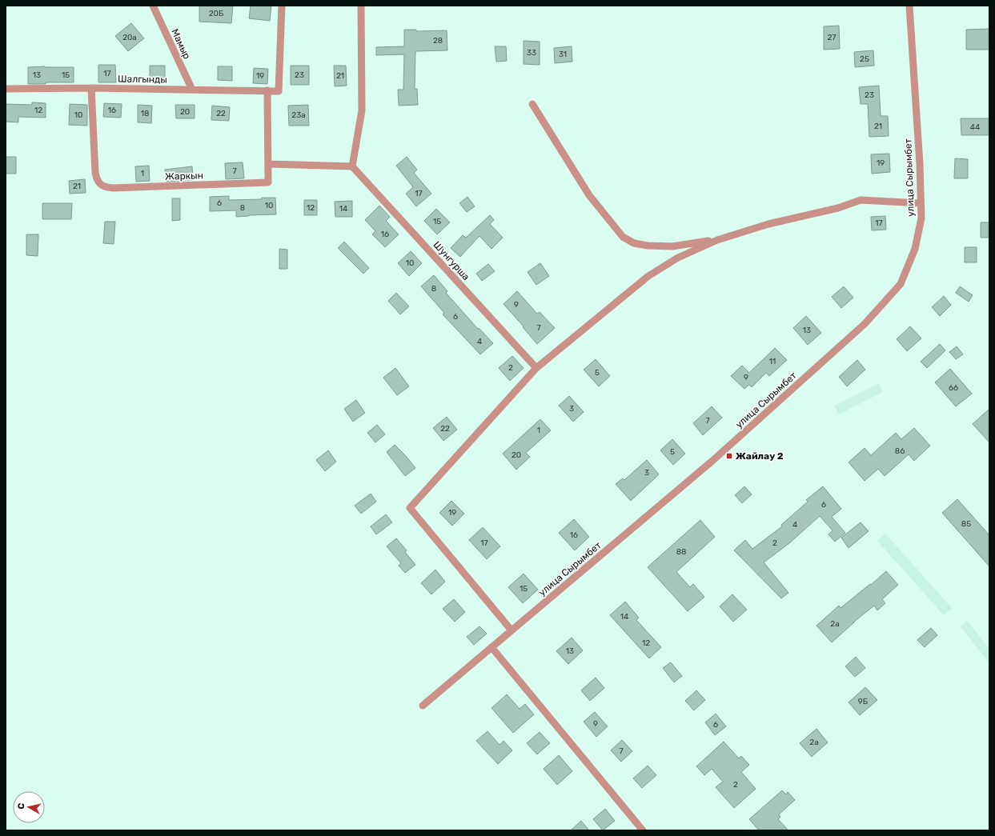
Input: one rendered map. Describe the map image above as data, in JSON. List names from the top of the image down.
{
  "streets": {
    "street": [
      "Мамыр",
      "Шалгынды",
      "Жаркын",
      "улица Сырымбет",
      "Шунгурша"
    ]
  },
  "crossings": [
    ["Мамыр", "Шалгынды"],
    ["Шалгынды", "Жаркын"]
  ],
  "places": {
    "transit": ["Жайлау 2"]
  },
  "house_numbers": [
    "20Б",
    "20а",
    "27",
    "28",
    "33",
    "31",
    "25",
    "17",
    "13",
    "15",
    "23",
    "19",
    "21",
    "23",
    "12",
    "16",
    "20",
    "18",
    "22",
    "10",
    "23а",
    "21",
    "44",
    "19",
    "7",
    "1",
    "21",
    "17",
    "6",
    "10",
    "8",
    "12",
    "14",
    "15",
    "17",
    "16",
    "10",
    "8",
    "9",
    "6",
    "7",
    "13",
    "4",
    "11",
    "2",
    "5",
    "9",
    "66",
    "3",
    "7",
    "22",
    "1",
    "86",
    "5",
    "20",
    "3",
    "6",
    "19",
    "85",
    "4",
    "16",
    "17",
    "2",
    "88",
    "15",
    "14",
    "2а",
    "12",
    "13",
    "9Б",
    "9",
    "6",
    "2а",
    "7",
    "2"
  ],
  "north": "left"
}
